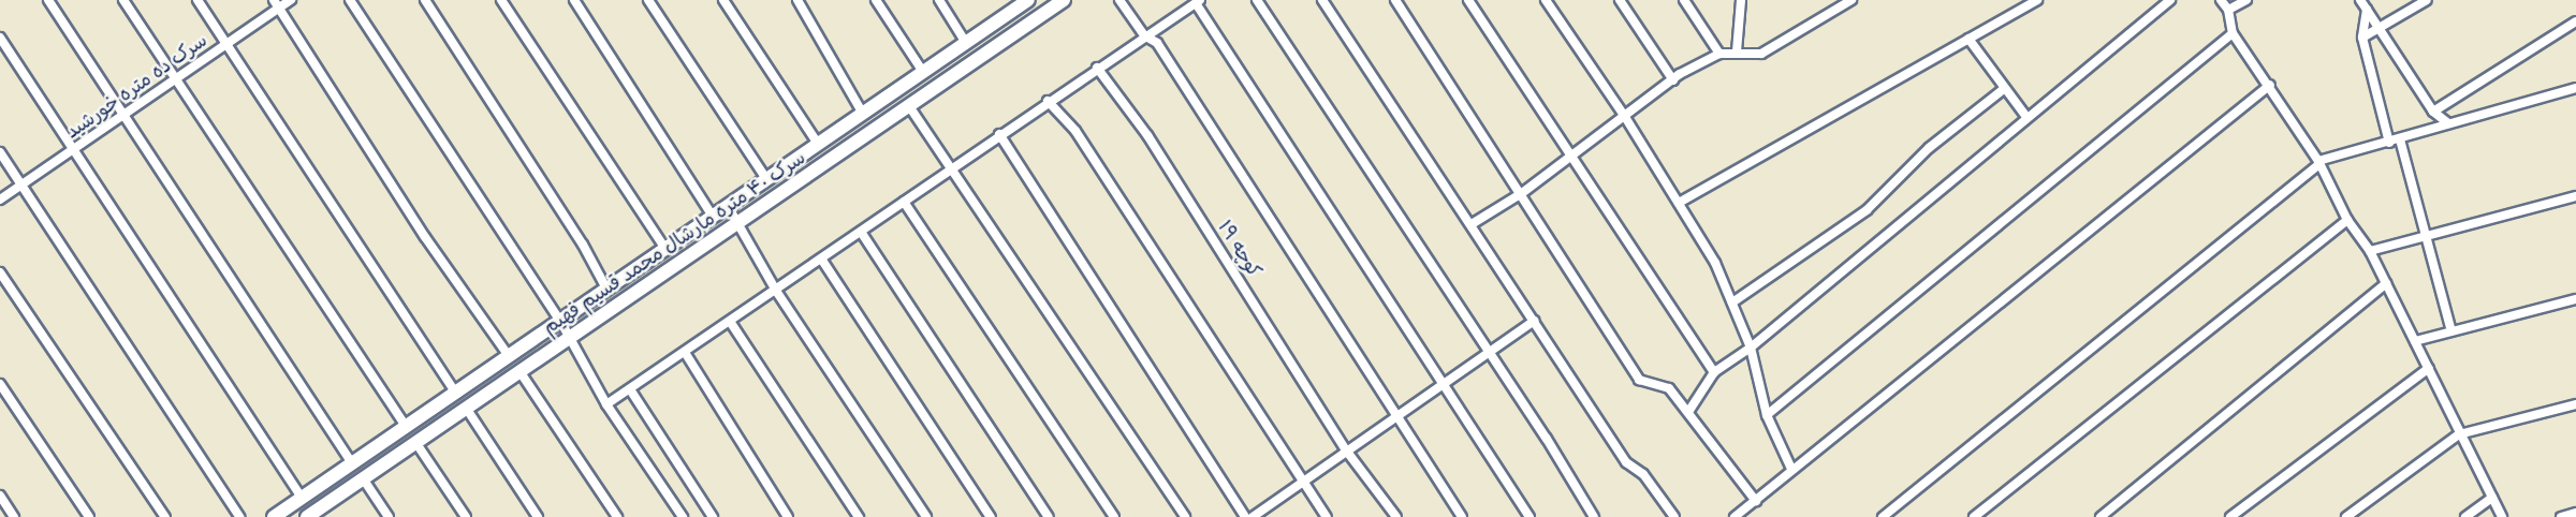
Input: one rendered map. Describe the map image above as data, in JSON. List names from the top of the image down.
{
  "streets": {
    "street": ["سرک ده متره خورشید", "سرک ۴۰ متره مارشال محمد قسیم فهیم", "کوچه ۱۹"]
  }
}
